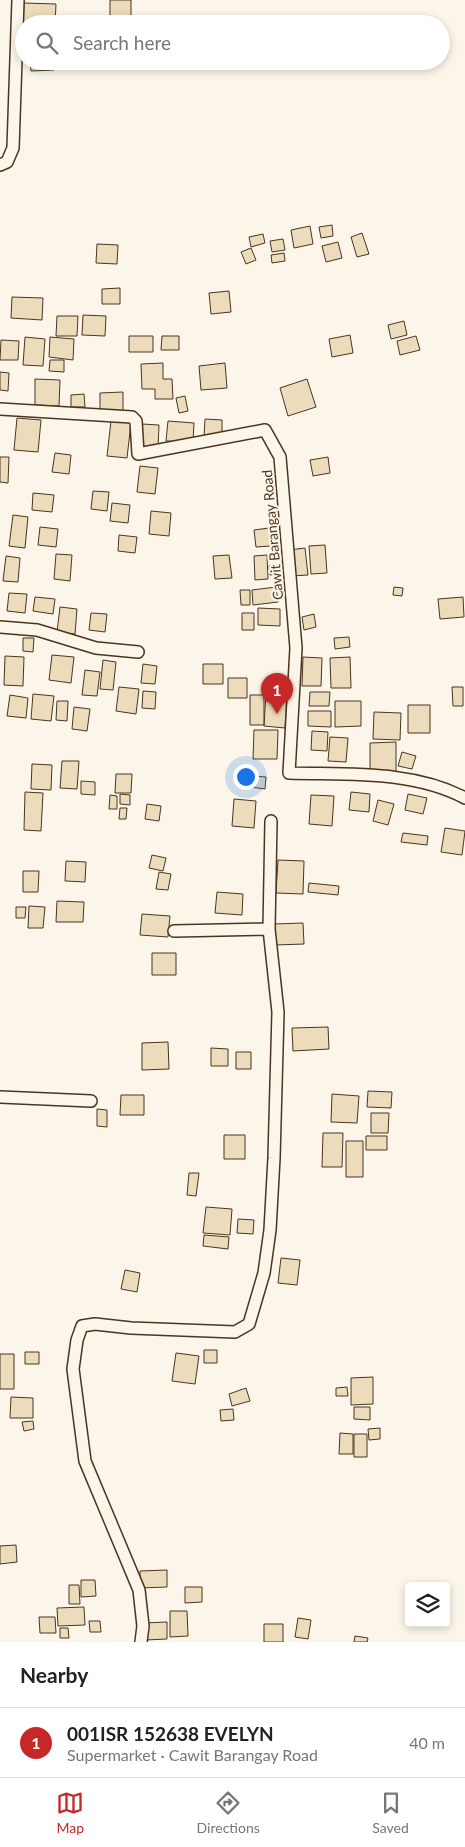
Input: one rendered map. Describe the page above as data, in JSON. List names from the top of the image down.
{
  "streets": {
    "street": ["Cawit Barangay Road"]
  },
  "page": {
    "search": "Search here",
    "pins": "1",
    "heading": "Nearby",
    "list": [
      {
        "mark": "1",
        "name": "001ISR 152638 EVELYN",
        "note": "Supermarket · Cawit Barangay Road",
        "value": "40 m"
      }
    ],
    "nav": ["Map", "Directions", "Saved"]
  }
}
